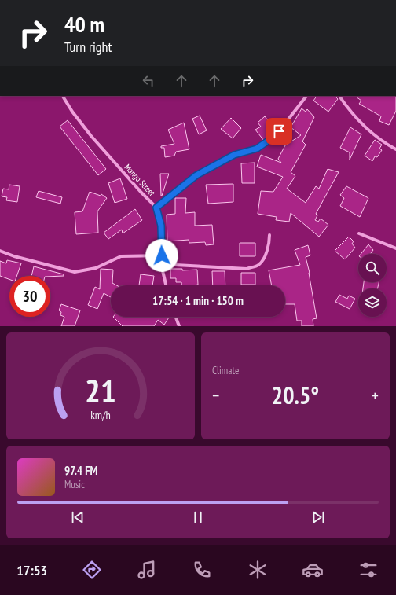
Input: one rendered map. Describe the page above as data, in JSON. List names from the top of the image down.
{
  "streets": {
    "street": ["Mango Street"]
  },
  "page": {
    "turn": ["40 m", "Turn right"],
    "limit": "30",
    "trip": "17:54 · 1 min · 150 m",
    "tile": "Climate",
    "heat": ["−", "20.5°", "+"],
    "song": ["97.4 FM", "Music"],
    "tabs": "17:53",
    "gauge": ["21", "km/h"]
  }
}
